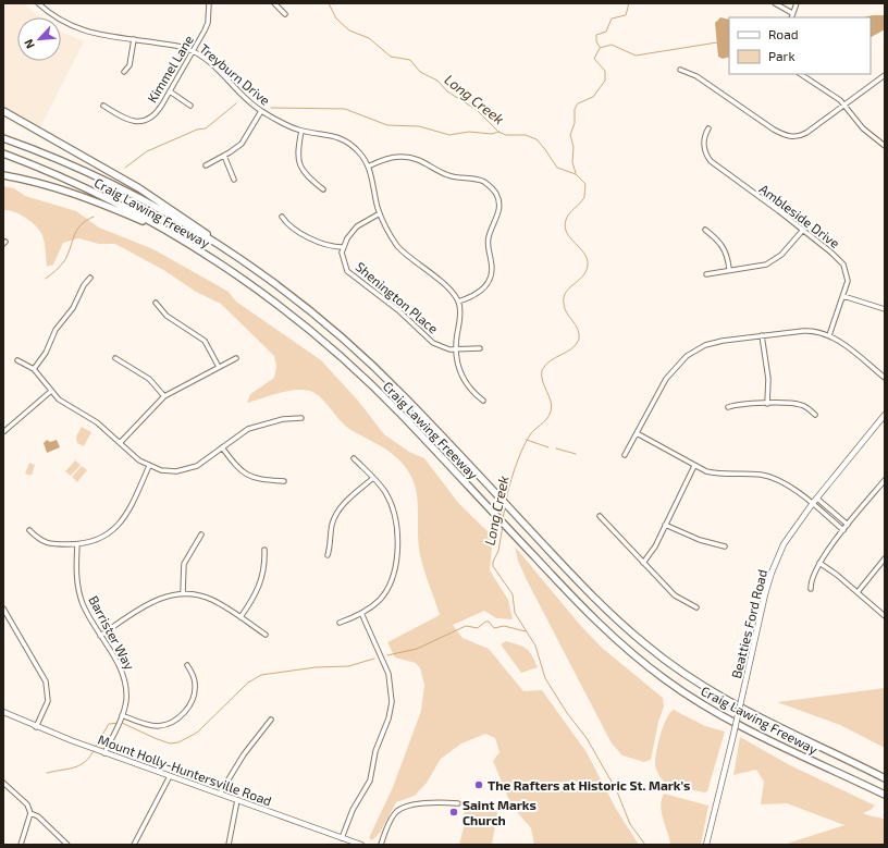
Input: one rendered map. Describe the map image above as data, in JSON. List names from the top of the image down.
{
  "streets": {
    "highway": ["Craig Lawing Freeway"],
    "main road": ["Beatties Ford Road", "Mount Holly-Huntersville Road"],
    "street": [
      "Kimmel Lane",
      "Treyburn Drive",
      "Ambleside Drive",
      "Shenington Place",
      "Barrister Way"
    ]
  },
  "crossings": [
    ["Kimmel Lane", "Treyburn Drive"],
    ["Barrister Way", "Mount Holly-Huntersville Road"]
  ],
  "water": ["Long Creek"],
  "places": ["The Rafters at Historic St. Mark's", "Saint Marks Church"],
  "legend": ["Road", "Park"],
  "north": "bottom left"
}
